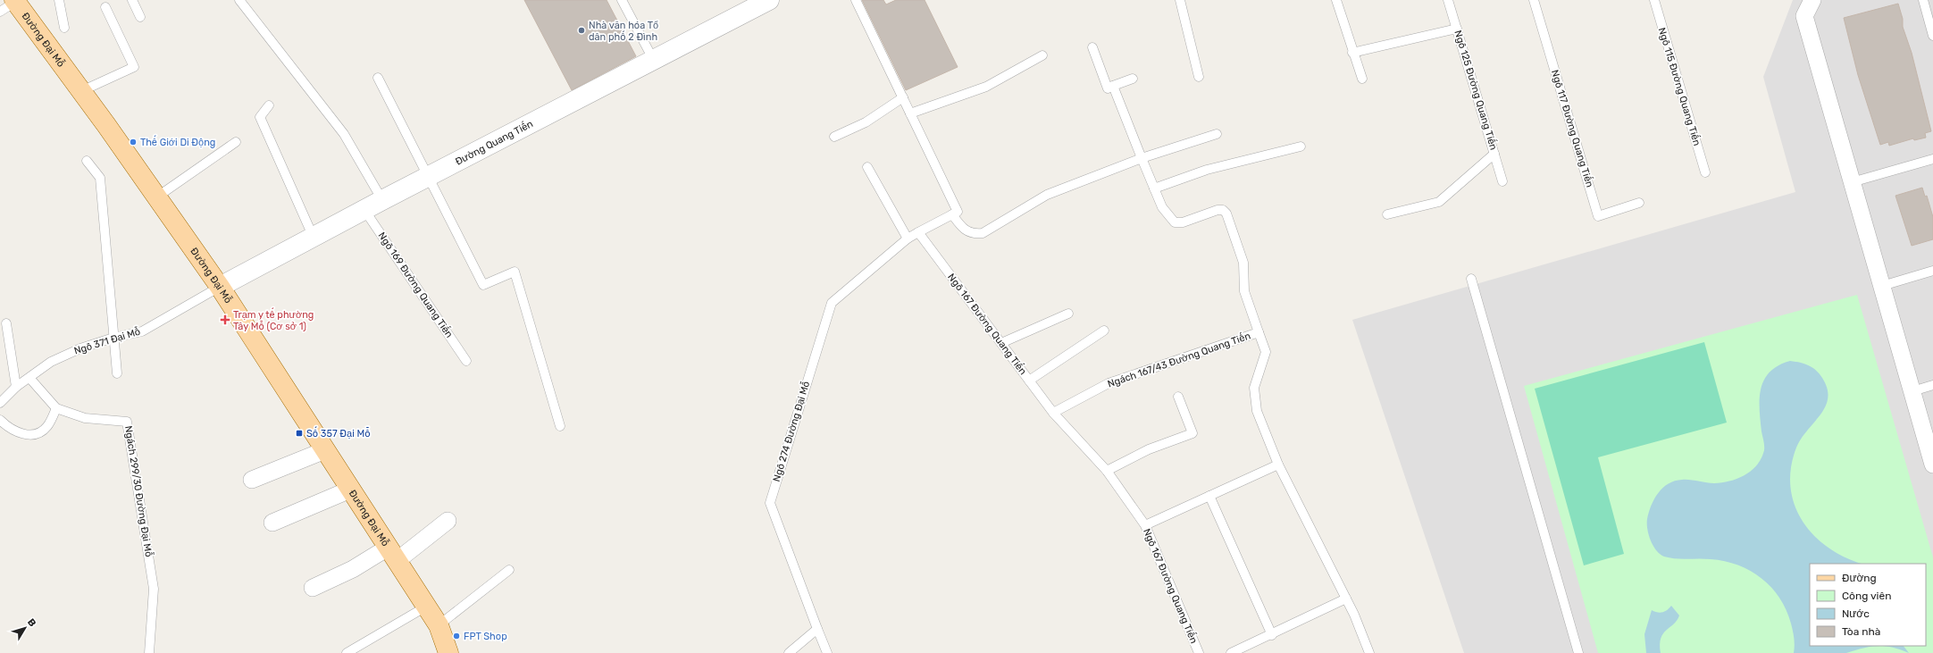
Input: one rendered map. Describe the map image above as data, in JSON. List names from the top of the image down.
{
  "streets": {
    "main road": ["Đường Đại Mỗ"],
    "street": ["Đường Quang Tiến"],
    "lane": [
      "Ngõ 115 Đường Quang Tiến",
      "Ngõ 125 Đường Quang Tiến",
      "Ngõ 117 Đường Quang Tiến",
      "Ngõ 169 Đường Quang Tiến",
      "Ngõ 167 Đường Quang Tiến",
      "Ngõ 371 Đại Mỗ",
      "Ngách 167/43 Đường Quang Tiến",
      "Ngõ 274 Đường Đại Mỗ",
      "Ngách 299/30 Đường Đại Mỗ"
    ]
  },
  "crossings": [
    ["Đường Đại Mỗ", "Đường Quang Tiến"],
    ["Đường Đại Mỗ", "Ngõ 371 Đại Mỗ"],
    ["Đường Quang Tiến", "Ngõ 169 Đường Quang Tiến"],
    ["Đường Quang Tiến", "Ngõ 371 Đại Mỗ"],
    ["Ngõ 167 Đường Quang Tiến", "Ngách 167/43 Đường Quang Tiến"],
    ["Ngõ 167 Đường Quang Tiến", "Ngõ 274 Đường Đại Mỗ"]
  ],
  "places": {
    "other": ["Nhà văn hóa Tổ dân phố 2 Đình", "Thế Giới Di Động", "FPT Shop"],
    "health": ["Trạm y tế phường Tây Mỗ (Cơ sở 1)"],
    "transit": ["Số 357 Đại Mỗ"]
  },
  "legend": [
    "Đường",
    "Công viên",
    "Nước",
    "Tòa nhà"
  ],
  "north": "top right"
}
